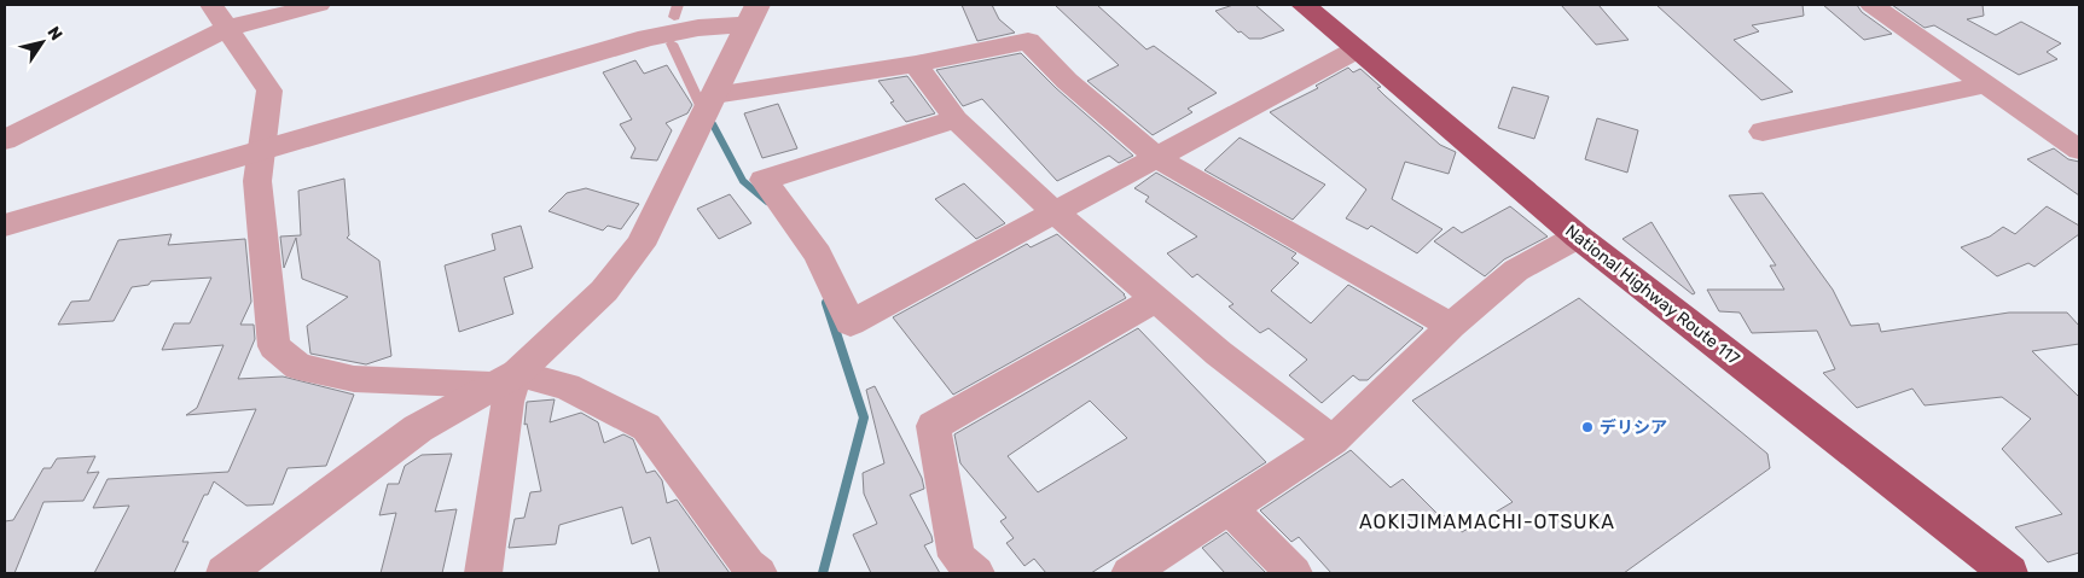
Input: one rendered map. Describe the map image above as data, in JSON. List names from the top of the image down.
{
  "streets": {
    "highway": ["National Highway Route 117"]
  },
  "districts": ["AOKIJIMAMACHI-OTSUKA"],
  "places": ["デリシア"],
  "north": "top right"
}
